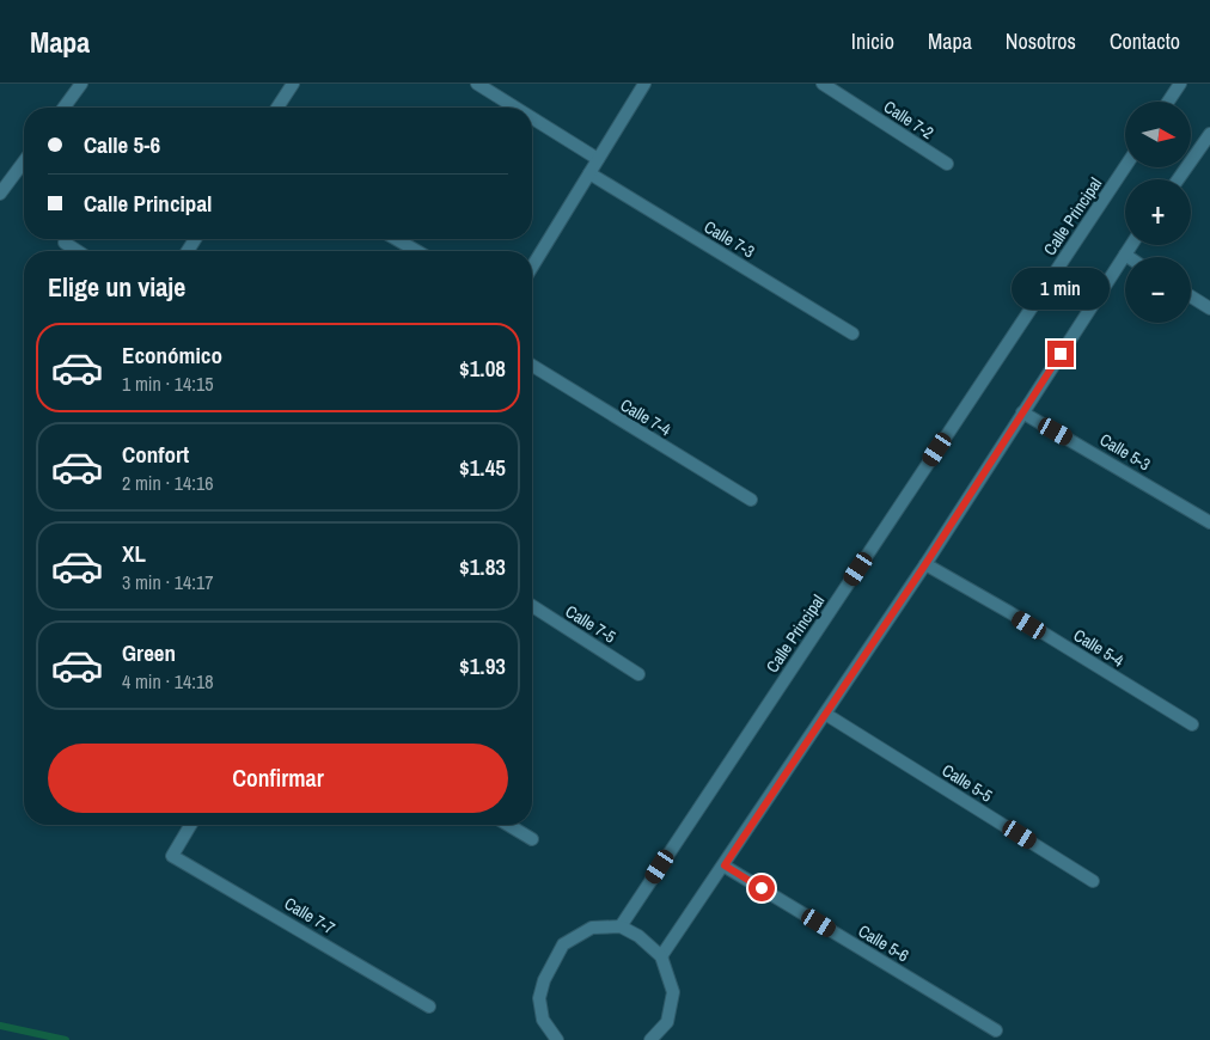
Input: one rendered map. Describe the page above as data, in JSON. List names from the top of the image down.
{
  "streets": {
    "street": [
      "Calle 7-2",
      "Calle Principal",
      "Calle 7-3",
      "Calle 7-4",
      "Calle 5-3",
      "Calle 7-5",
      "Calle 5-4",
      "Calle 5-5",
      "Calle 7-7",
      "Calle 5-6"
    ]
  },
  "north": "right",
  "page": {
    "header": "Mapa",
    "nav": [
      "Inicio",
      "Mapa",
      "Nosotros",
      "Contacto"
    ],
    "map_buttons": ["+", "−"],
    "banner": ["Calle 5-6", "Calle Principal"],
    "heading": "Elige un viaje",
    "bubble": "1 min",
    "list": [
      {
        "name": "Económico",
        "note": "1 min · 14:15",
        "value": "$1.08"
      },
      {
        "name": "Confort",
        "note": "2 min · 14:16",
        "value": "$1.45"
      },
      {
        "name": "XL",
        "note": "3 min · 14:17",
        "value": "$1.83"
      },
      {
        "name": "Green",
        "note": "4 min · 14:18",
        "value": "$1.93"
      }
    ],
    "buttons": "Confirmar"
  }
}
